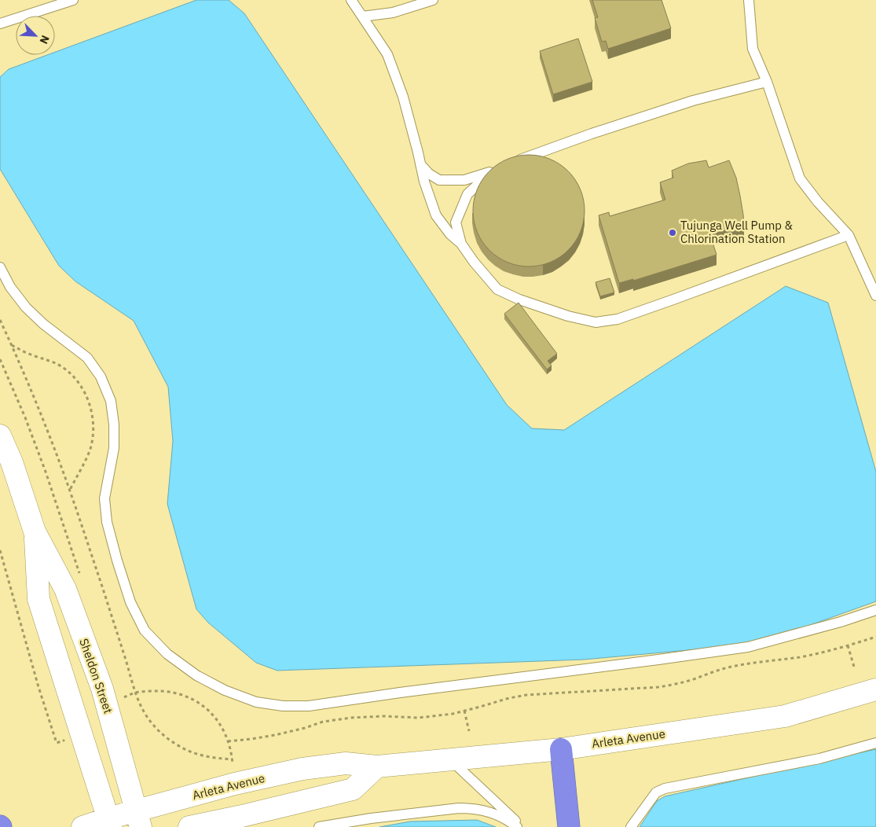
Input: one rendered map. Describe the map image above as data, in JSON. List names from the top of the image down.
{
  "streets": {
    "main road": ["Sheldon Street", "Arleta Avenue"]
  },
  "crossings": [
    ["Sheldon Street", "Arleta Avenue"]
  ],
  "places": ["Tujunga Well Pump & Chlorination Station"],
  "north": "bottom right"
}
